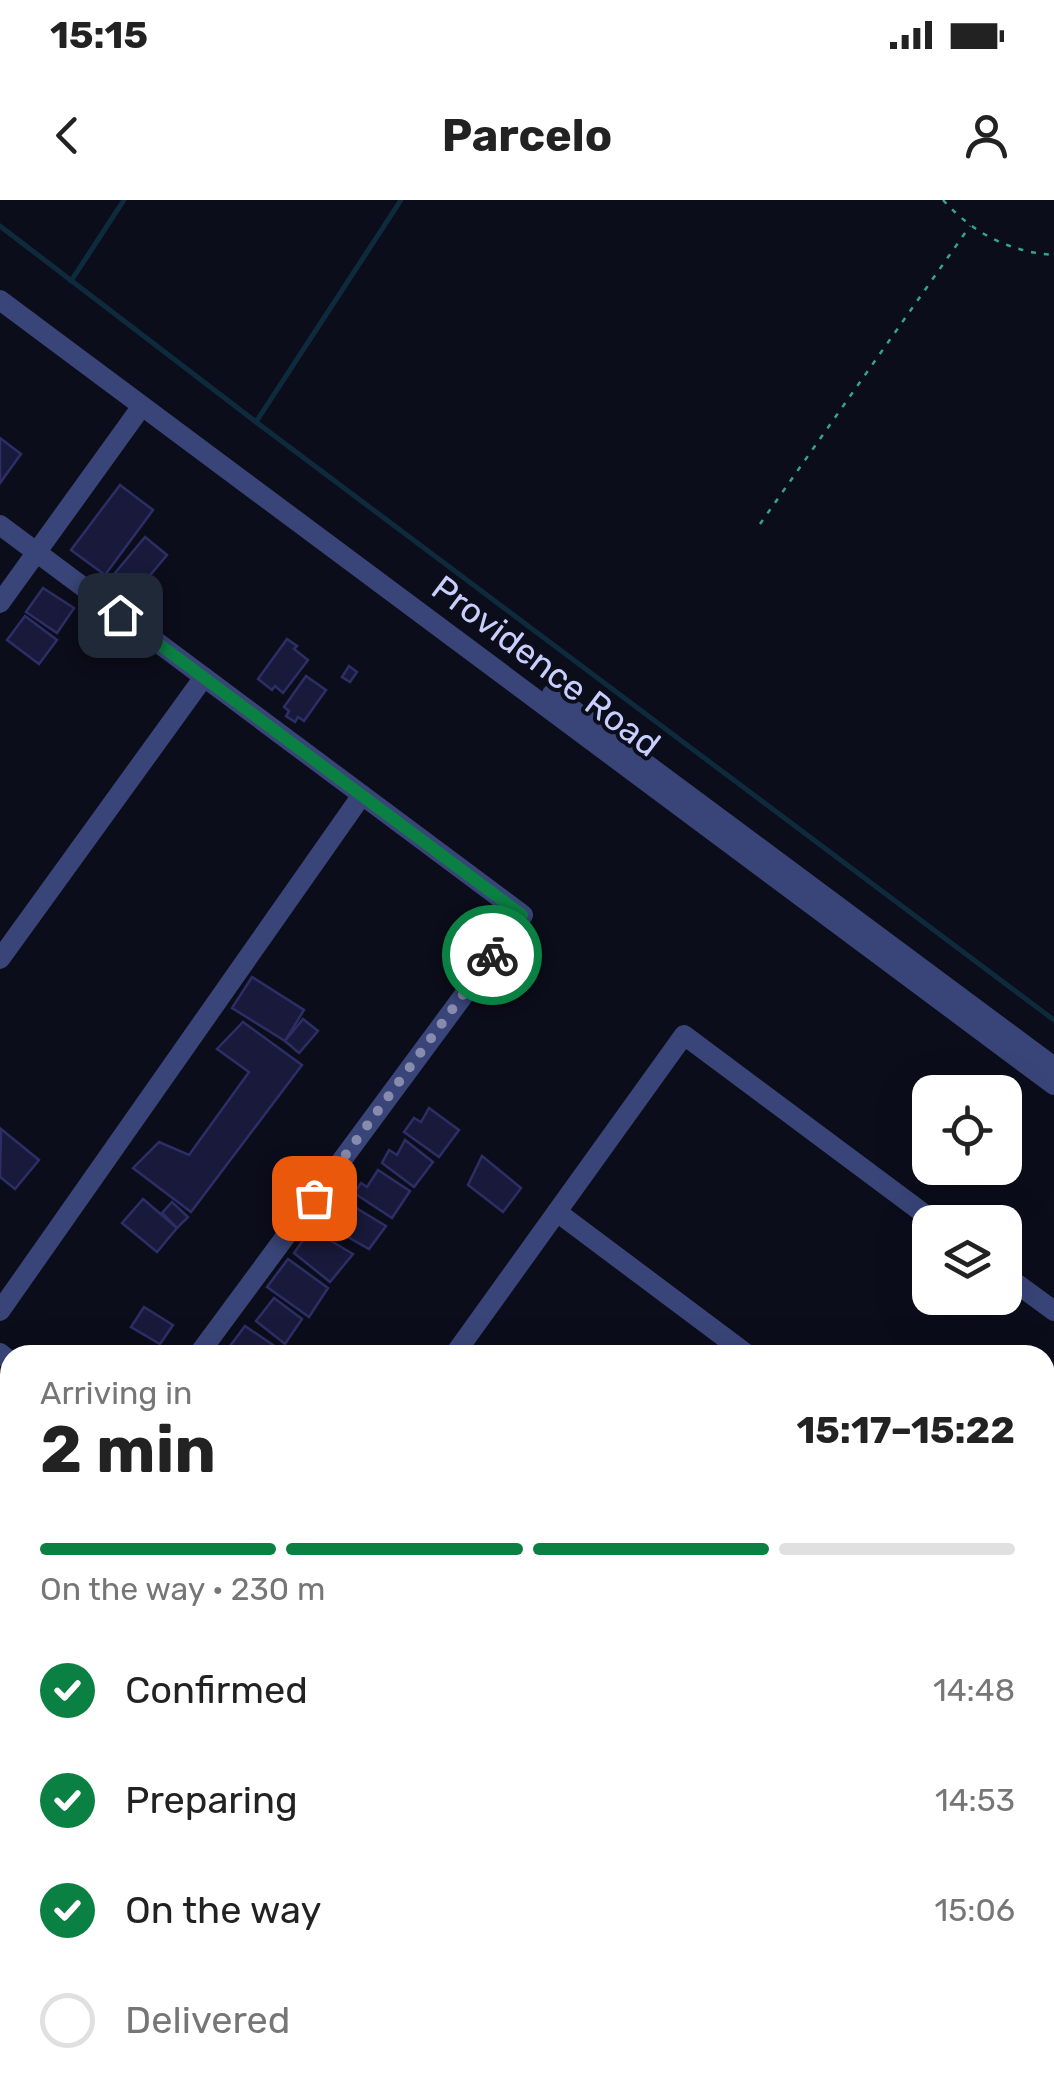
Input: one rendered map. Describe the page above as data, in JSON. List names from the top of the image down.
{
  "streets": {
    "street": ["Providence Road"]
  },
  "page": {
    "status": "15:15",
    "header": "Parcelo",
    "heading": ["2 min", "Arriving in", "15:17–15:22"],
    "bar": "On the way · 230 m",
    "list": [
      ["Confirmed", "14:48"],
      ["Preparing", "14:53"],
      ["On the way", "15:06"],
      "Delivered"
    ]
  }
}
